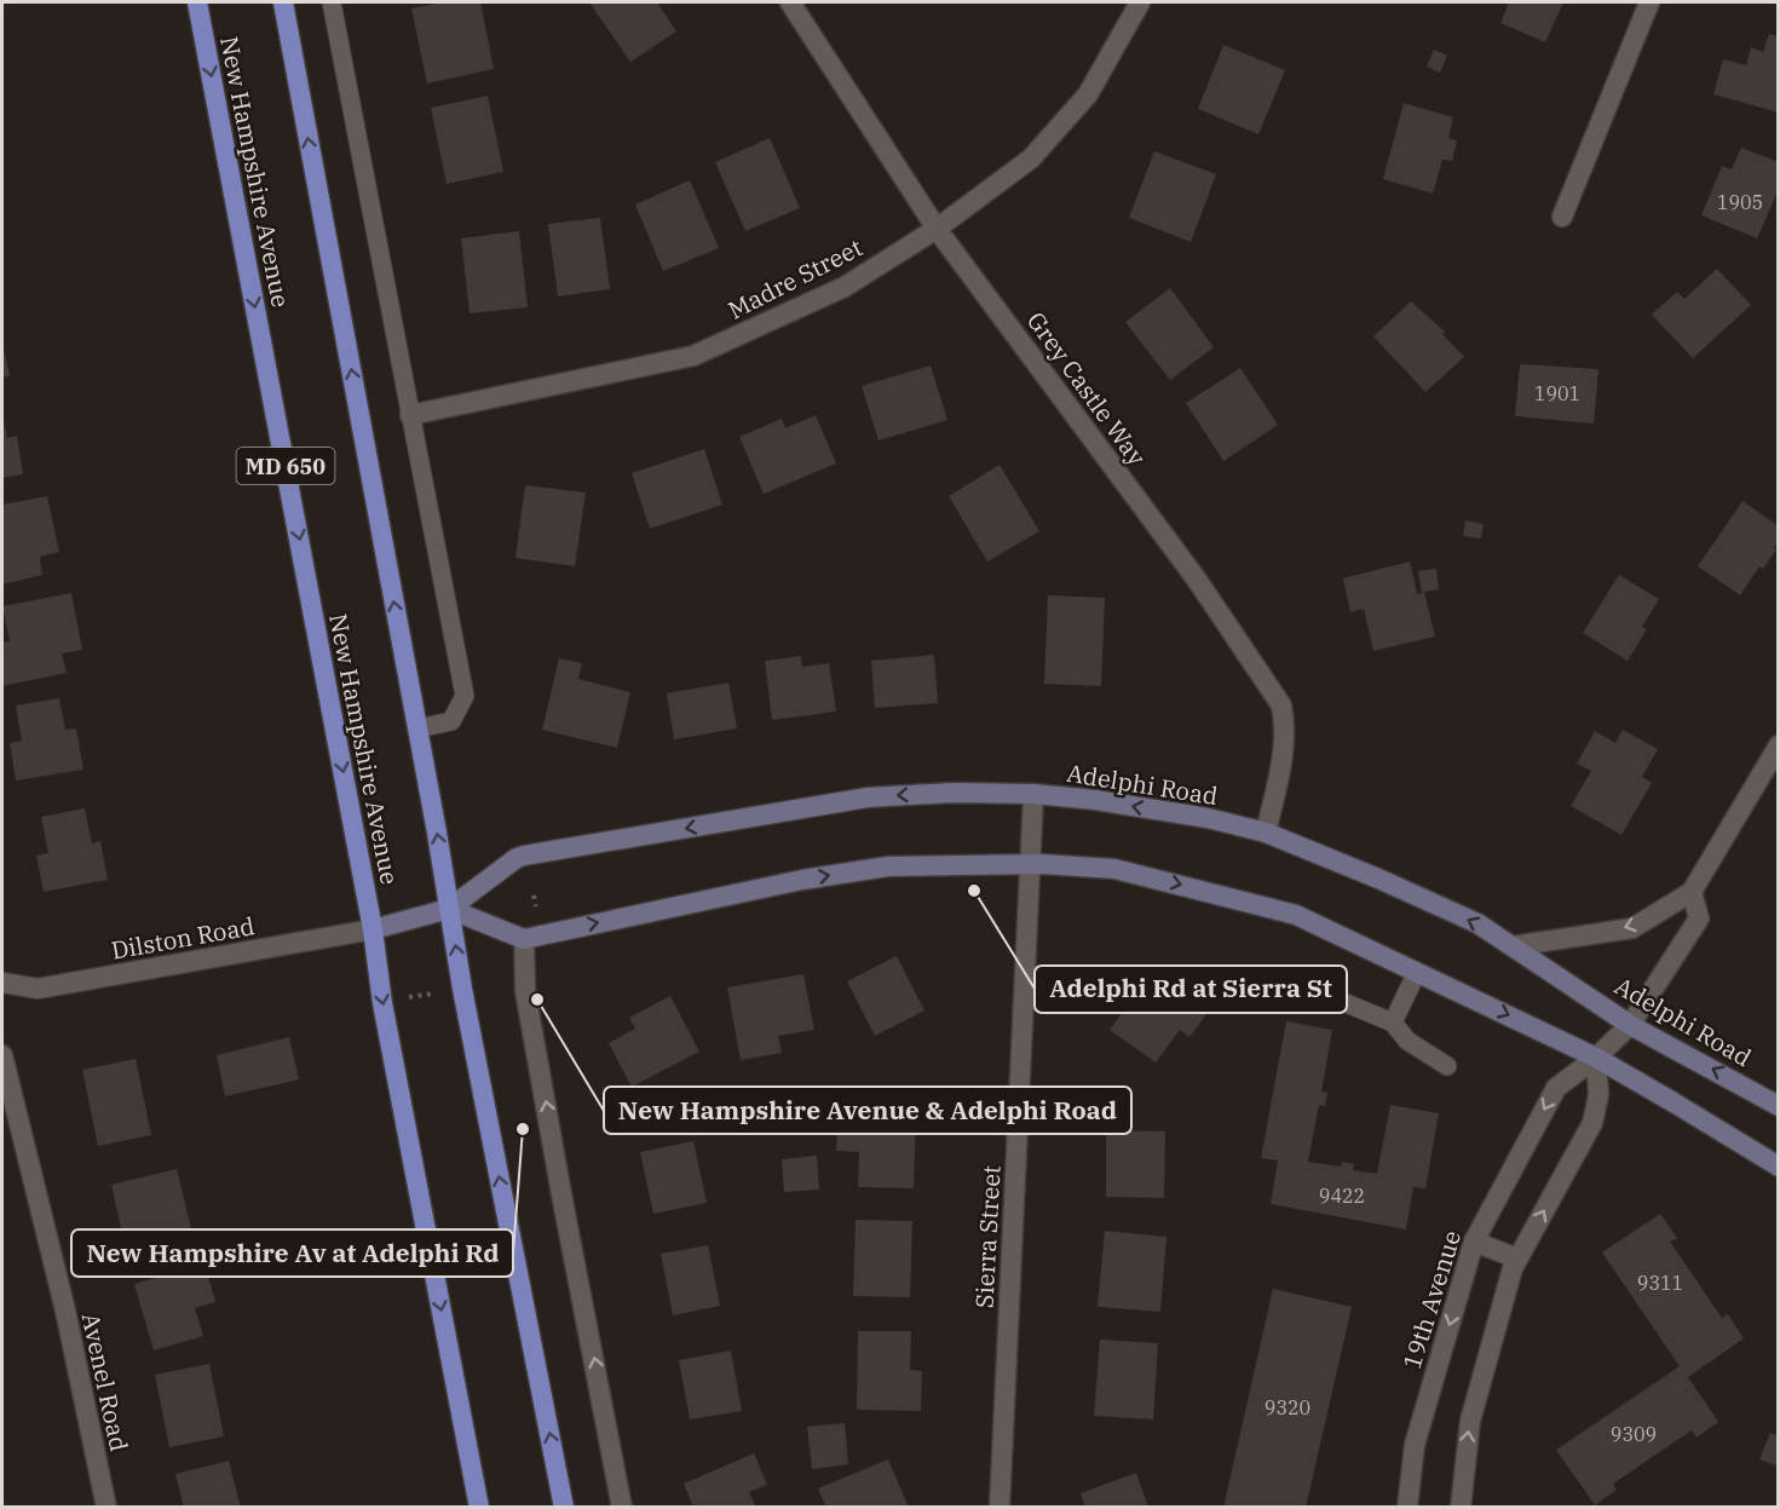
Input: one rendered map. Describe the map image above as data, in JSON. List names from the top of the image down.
{
  "streets": {
    "main road": ["New Hampshire Avenue", "MD 650", "Adelphi Road"],
    "street": [
      "Madre Street",
      "Grey Castle Way",
      "Dilston Road",
      "Sierra Street",
      "19th Avenue",
      "Avenel Road"
    ]
  },
  "crossings": [
    ["New Hampshire Avenue", "Adelphi Road"],
    ["New Hampshire Avenue", "Dilston Road"],
    ["Madre Street", "Grey Castle Way"],
    ["Grey Castle Way", "Adelphi Road"],
    ["MD 650", "Adelphi Road"],
    ["Adelphi Road", "Dilston Road"],
    ["Adelphi Road", "Sierra Street"],
    ["Adelphi Road", "19th Avenue"]
  ],
  "places": ["Adelphi Rd at Sierra St", "New Hampshire Avenue & Adelphi Road", "New Hampshire Av at Adelphi Rd"],
  "house_numbers": [
    "1905",
    "1901",
    "9422",
    "9311",
    "9320",
    "9309"
  ]
}
